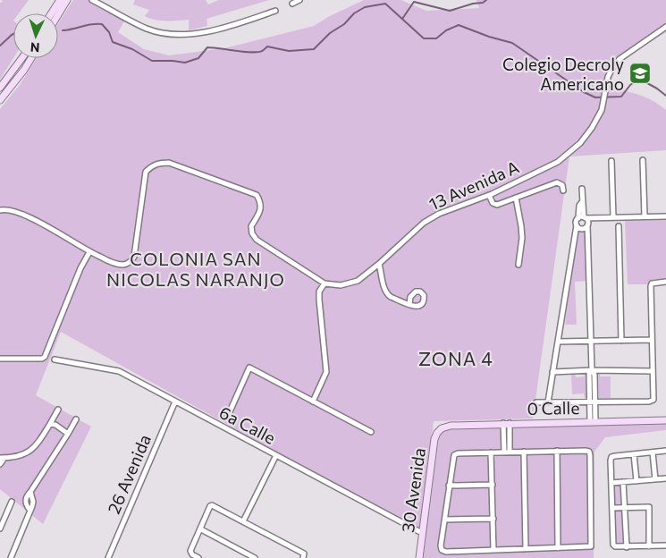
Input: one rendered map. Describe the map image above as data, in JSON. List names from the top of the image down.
{
  "streets": {
    "street": [
      "13 Avenida A",
      "0 Calle",
      "6a Calle",
      "26 Avenida",
      "30 Avenida"
    ]
  },
  "crossings": [
    ["0 Calle", "30 Avenida"],
    ["6a Calle", "26 Avenida"],
    ["6a Calle", "30 Avenida"]
  ],
  "districts": ["COLONIA SAN NICOLAS NARANJO", "ZONA 4"],
  "places": {
    "school or university": ["Colegio Decroly Americano"]
  },
  "north": "bottom"
}
